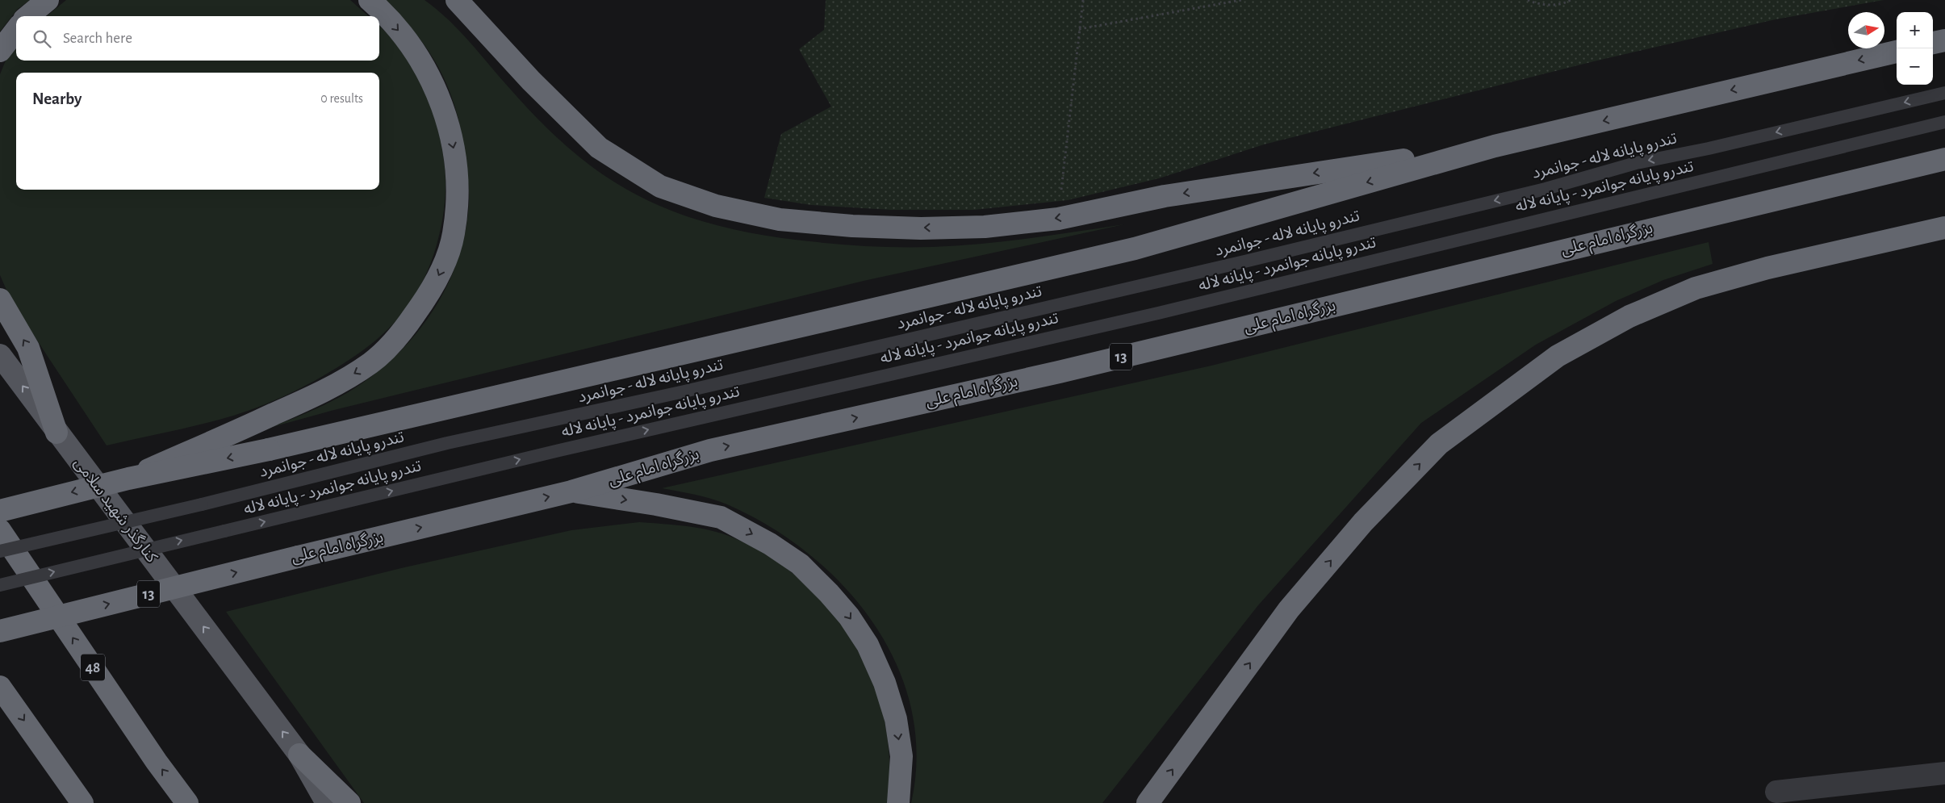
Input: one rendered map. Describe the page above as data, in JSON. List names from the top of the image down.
{
  "streets": {
    "highway": ["بزرگراه امام علی", "13", "48"],
    "main road": ["کنارگذر شهید سلامی"],
    "lane": ["تندرو پایانه لاله - جوانمرد", "تندرو پایانه جوانمرد - پایانه لاله"]
  },
  "one_way": ["تندرو پایانه لاله - جوانمرد", "تندرو پایانه جوانمرد - پایانه لاله", "کنارگذر شهید سلامی"],
  "north": "right",
  "page": {
    "map_buttons": ["+", "−"],
    "search": "Search here",
    "heading": ["Nearby", "0 results"]
  }
}
